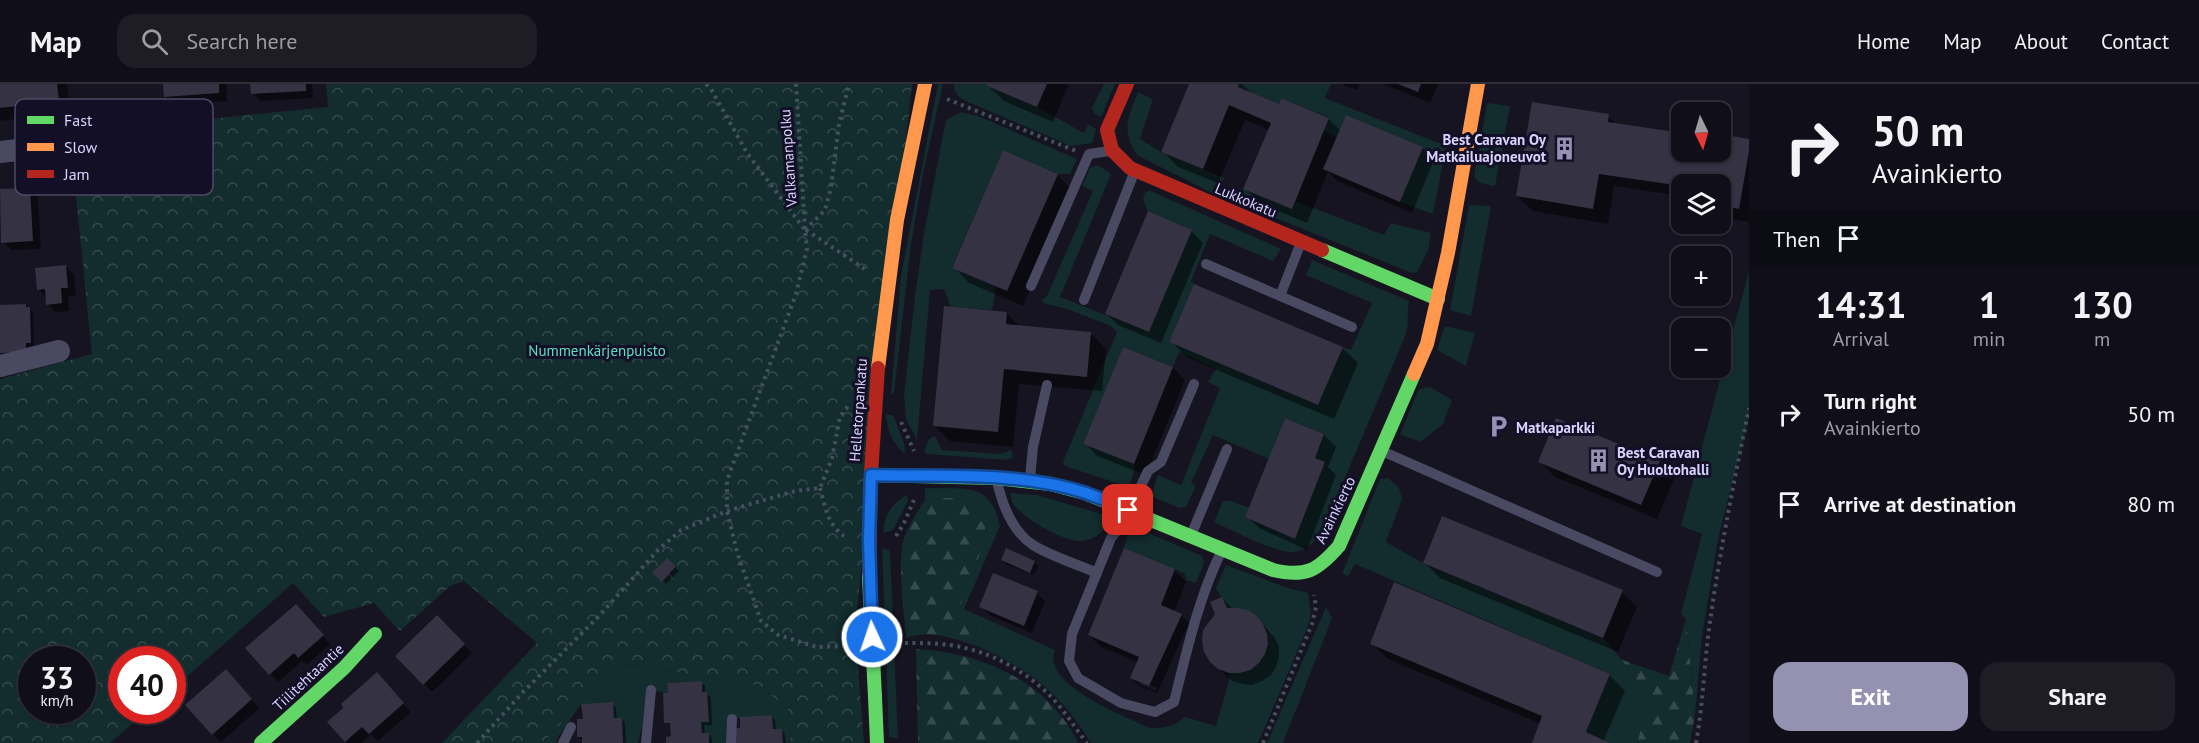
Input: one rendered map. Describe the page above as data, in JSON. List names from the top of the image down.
{
  "streets": {
    "street": [
      "Lukkokatu",
      "Helletorpankatu",
      "Avainkierto",
      "Tiilitehtaantie"
    ],
    "path": ["Valkamanpolku"]
  },
  "crossings": [
    ["Lukkokatu", "Avainkierto"]
  ],
  "parks": ["Nummenkärjenpuisto"],
  "places": {
    "building": ["Best Caravan Oy Matkailuajoneuvot", "Best Caravan Oy Huoltohalli"],
    "parking": ["Matkaparkki"]
  },
  "legend": ["Fast", "Slow", "Jam"],
  "north": "bottom",
  "page": {
    "header": "Map",
    "search": "Search here",
    "nav": [
      "Home",
      "Map",
      "About",
      "Contact"
    ],
    "turn": ["50 m", "Avainkierto"],
    "map_buttons": ["+", "−"],
    "then": "Then",
    "eta": [
      "14:31",
      "Arrival",
      "1",
      "min",
      "130",
      "m"
    ],
    "list": [
      {
        "name": "Turn right",
        "note": "Avainkierto",
        "value": "50 m"
      },
      {
        "name": "Arrive at destination",
        "value": "80 m"
      }
    ],
    "speed": "33 km/h",
    "limit": "40",
    "buttons": ["Exit", "Share"]
  }
}
